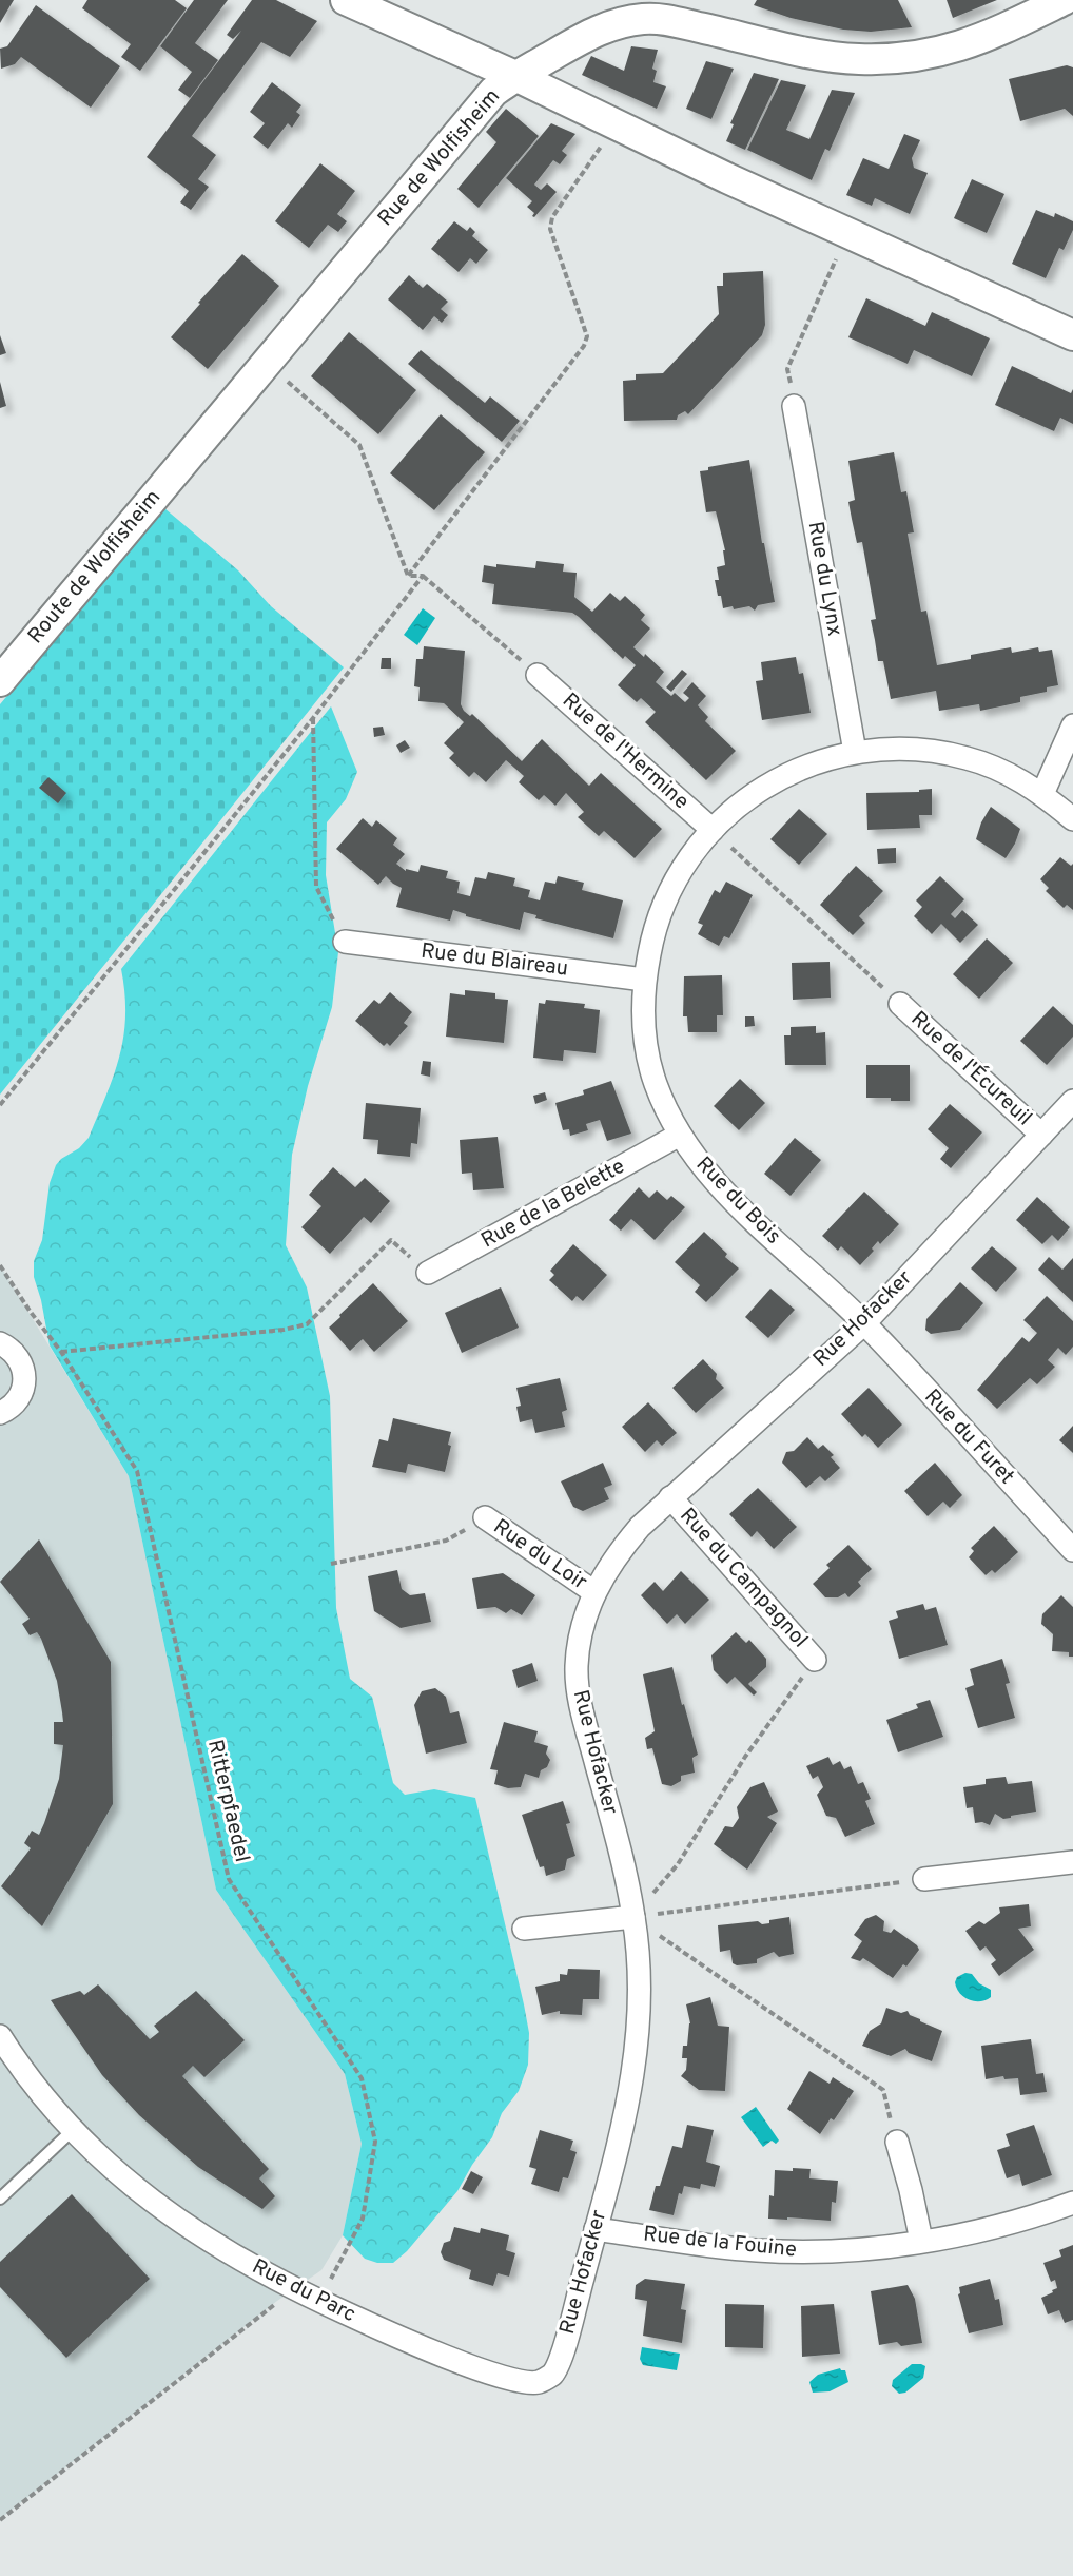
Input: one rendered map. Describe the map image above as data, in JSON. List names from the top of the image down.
{
  "streets": {
    "main road": ["Rue de Wolfisheim", "Route de Wolfisheim"],
    "street": [
      "Rue du Lynx",
      "Rue de l'Hermine",
      "Rue du Blaireau",
      "Rue de l'Écureuil",
      "Rue du Bois",
      "Rue de la Belette",
      "Rue Hofacker",
      "Rue du Furet",
      "Rue du Loir",
      "Rue du Campagnol",
      "Rue de la Fouine",
      "Rue du Parc"
    ],
    "path": ["Ritterpfaedel"]
  },
  "crossings": [
    ["Rue de Wolfisheim", "Route de Wolfisheim"],
    ["Rue du Lynx", "Rue du Bois"],
    ["Rue de l'Hermine", "Rue du Bois"],
    ["Rue du Blaireau", "Rue du Bois"],
    ["Rue de l'Écureuil", "Rue Hofacker"],
    ["Rue du Bois", "Rue de la Belette"],
    ["Rue du Bois", "Rue Hofacker"],
    ["Rue du Bois", "Rue du Furet"],
    ["Rue Hofacker", "Rue du Furet"],
    ["Rue Hofacker", "Rue du Loir"],
    ["Rue Hofacker", "Rue du Campagnol"],
    ["Rue Hofacker", "Rue de la Fouine"],
    ["Rue Hofacker", "Rue du Parc"]
  ]
}
